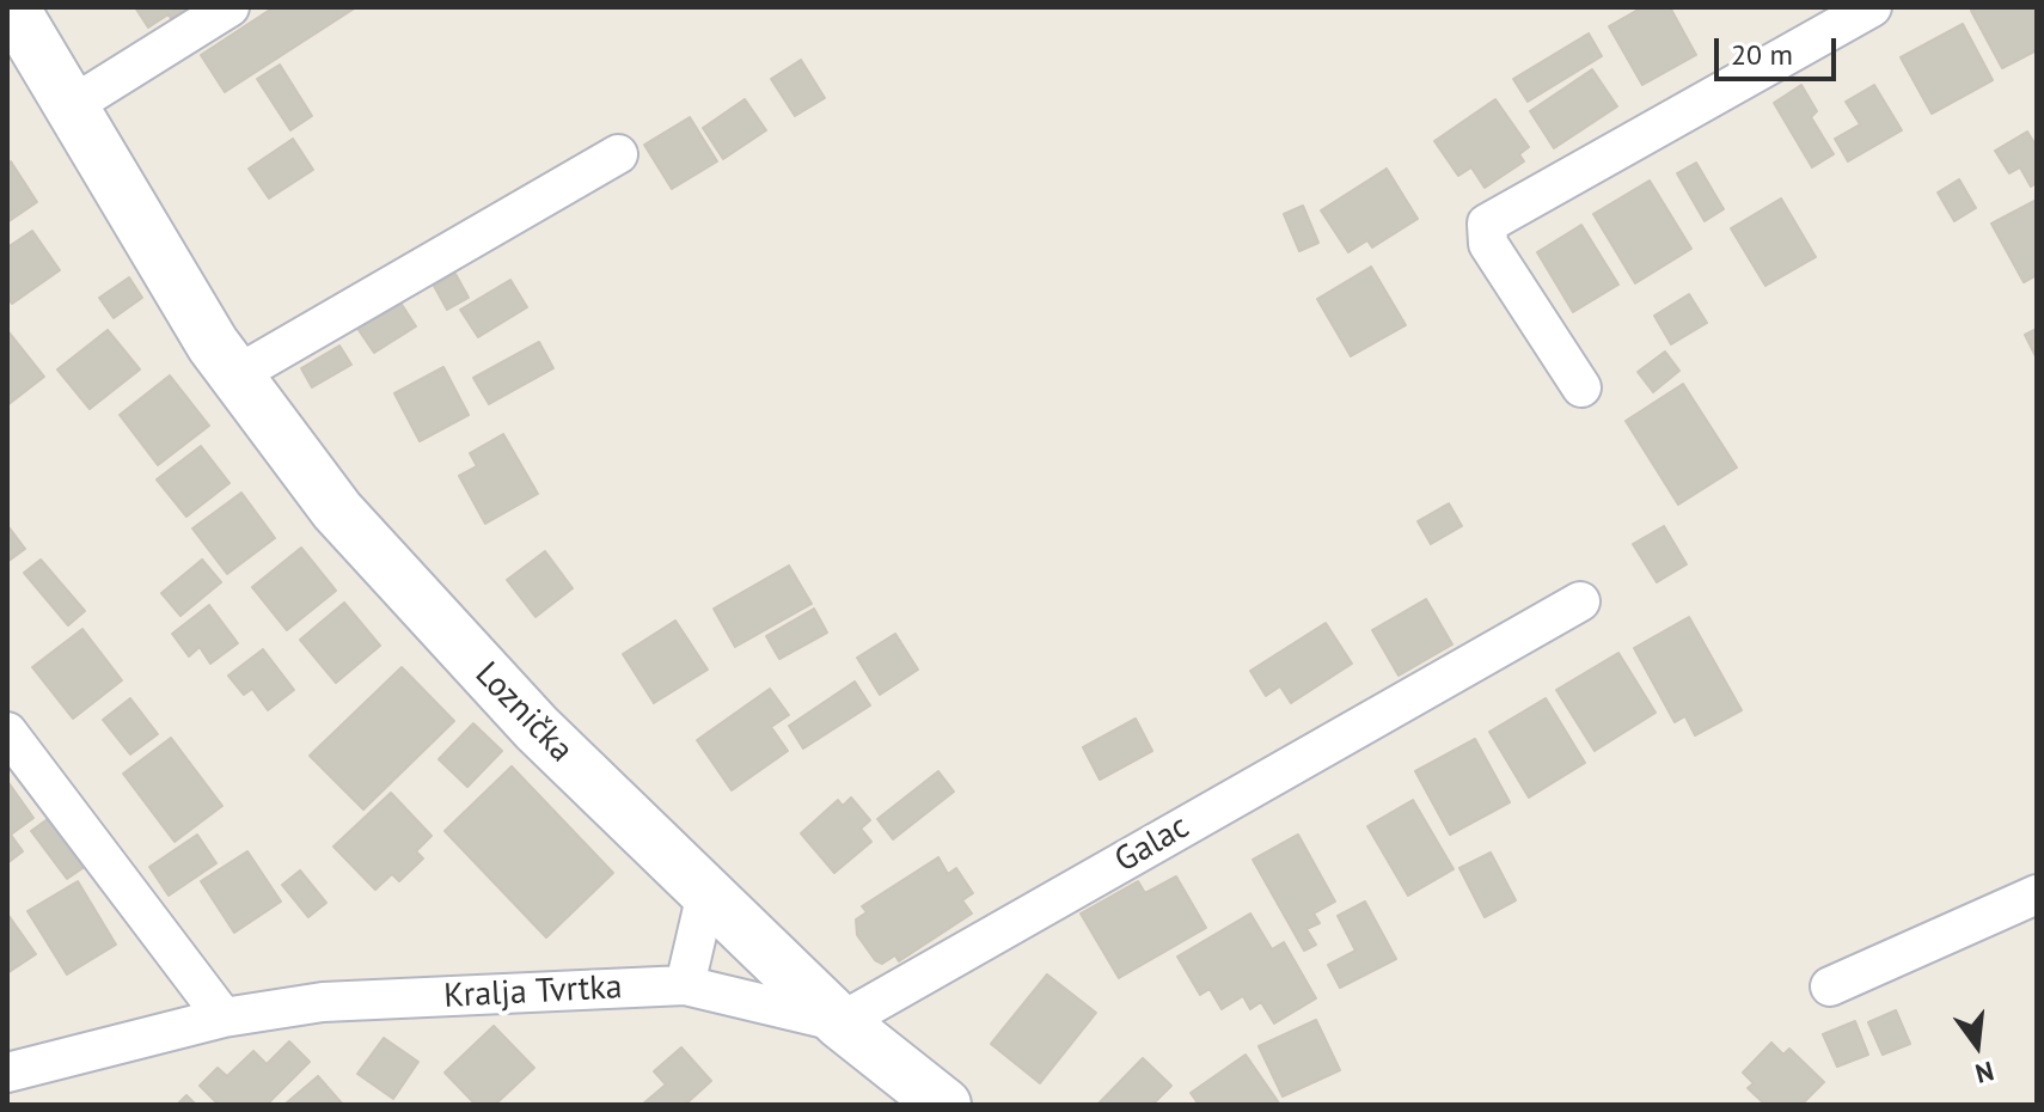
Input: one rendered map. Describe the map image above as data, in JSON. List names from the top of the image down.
{
  "streets": {
    "street": ["Loznička", "Galac", "Kralja Tvrtka"]
  },
  "crossings": [
    ["Loznička", "Galac"],
    ["Loznička", "Kralja Tvrtka"],
    ["Galac", "Kralja Tvrtka"]
  ],
  "scale_bar": "20 m",
  "north": "bottom"
}
